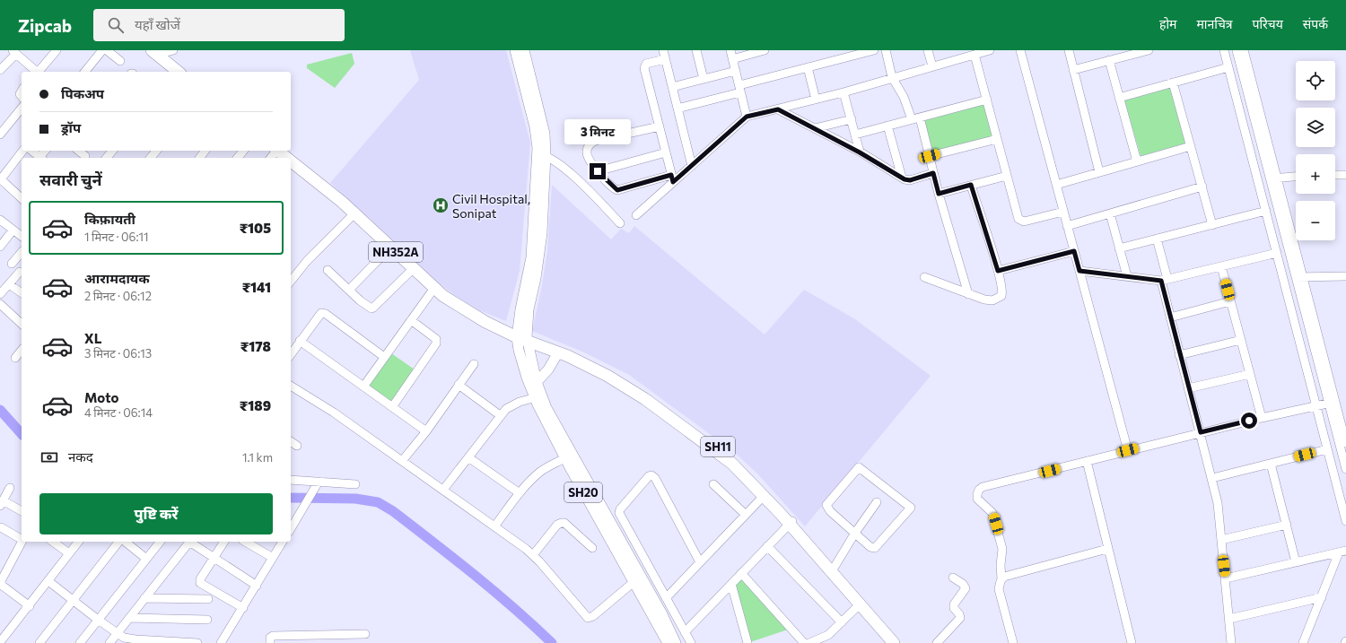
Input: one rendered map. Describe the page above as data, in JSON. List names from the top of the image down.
{
  "streets": {
    "highway": ["NH352A", "SH11"],
    "main road": ["SH20"]
  },
  "crossings": [
    ["NH352A", "SH11"],
    ["NH352A", "SH20"],
    ["SH11", "SH20"]
  ],
  "places": {
    "hospital": ["Civil Hospital, Sonipat"]
  },
  "page": {
    "header": "Zipcab",
    "search": "यहाँ खोजें",
    "nav": [
      "होम",
      "मानचित्र",
      "परिचय",
      "संपर्क"
    ],
    "map_buttons": ["+", "−"],
    "banner": ["पिकअप", "ड्रॉप"],
    "bubble": "3 मिनट",
    "heading": "सवारी चुनें",
    "list": [
      {
        "name": "किफ़ायती",
        "note": "1 मिनट · 06:11",
        "value": "₹105"
      },
      {
        "name": "आरामदायक",
        "note": "2 मिनट · 06:12",
        "value": "₹141"
      },
      {
        "name": "XL",
        "note": "3 मिनट · 06:13",
        "value": "₹178"
      },
      {
        "name": "Moto",
        "note": "4 मिनट · 06:14",
        "value": "₹189"
      }
    ],
    "pay": ["नकद", "1.1 km"],
    "buttons": "पुष्टि करें"
  }
}
